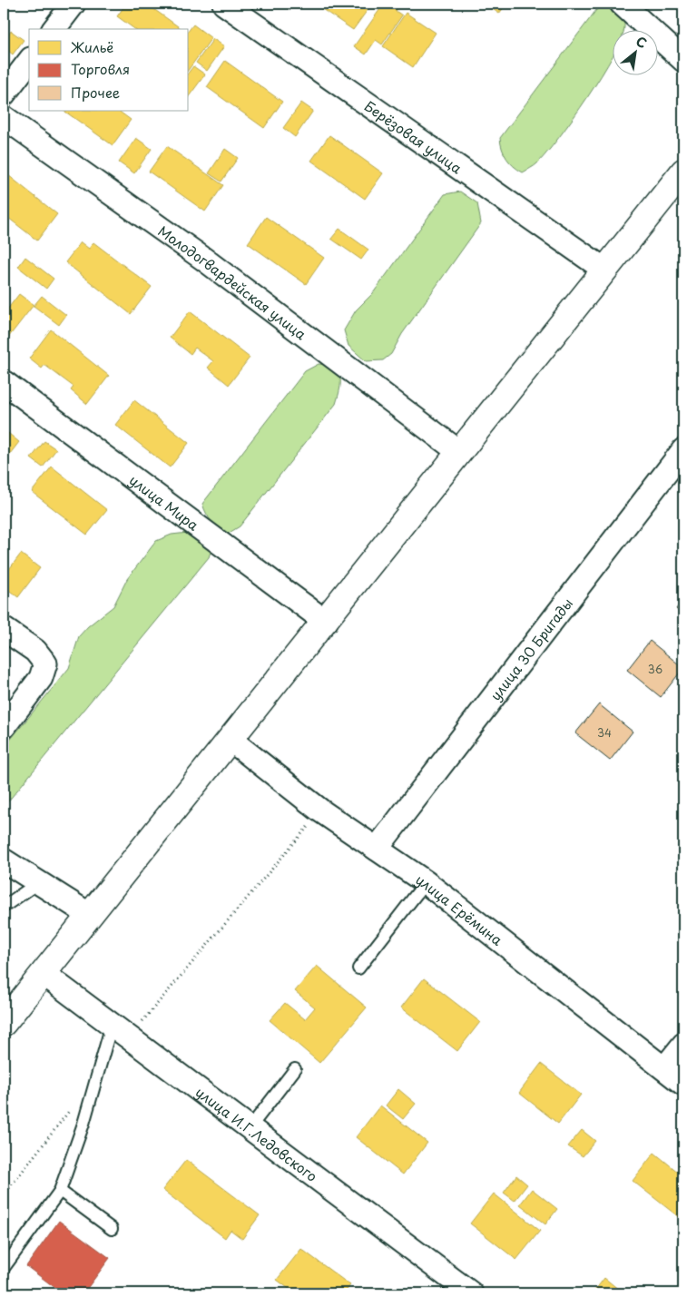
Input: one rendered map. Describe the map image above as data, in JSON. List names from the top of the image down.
{
  "streets": {
    "street": [
      "Берёзовая улица",
      "Молодогвардейская улица",
      "улица Мира",
      "улица 30 Бригады",
      "улица Ерёмина",
      "улица И.Г.Ледовского"
    ]
  },
  "crossings": [
    ["улица 30 Бригады", "улица Ерёмина"]
  ],
  "house_numbers": ["36", "34"],
  "legend": ["Жильё", "Торговля", "Прочее"],
  "north": "top right"
}
